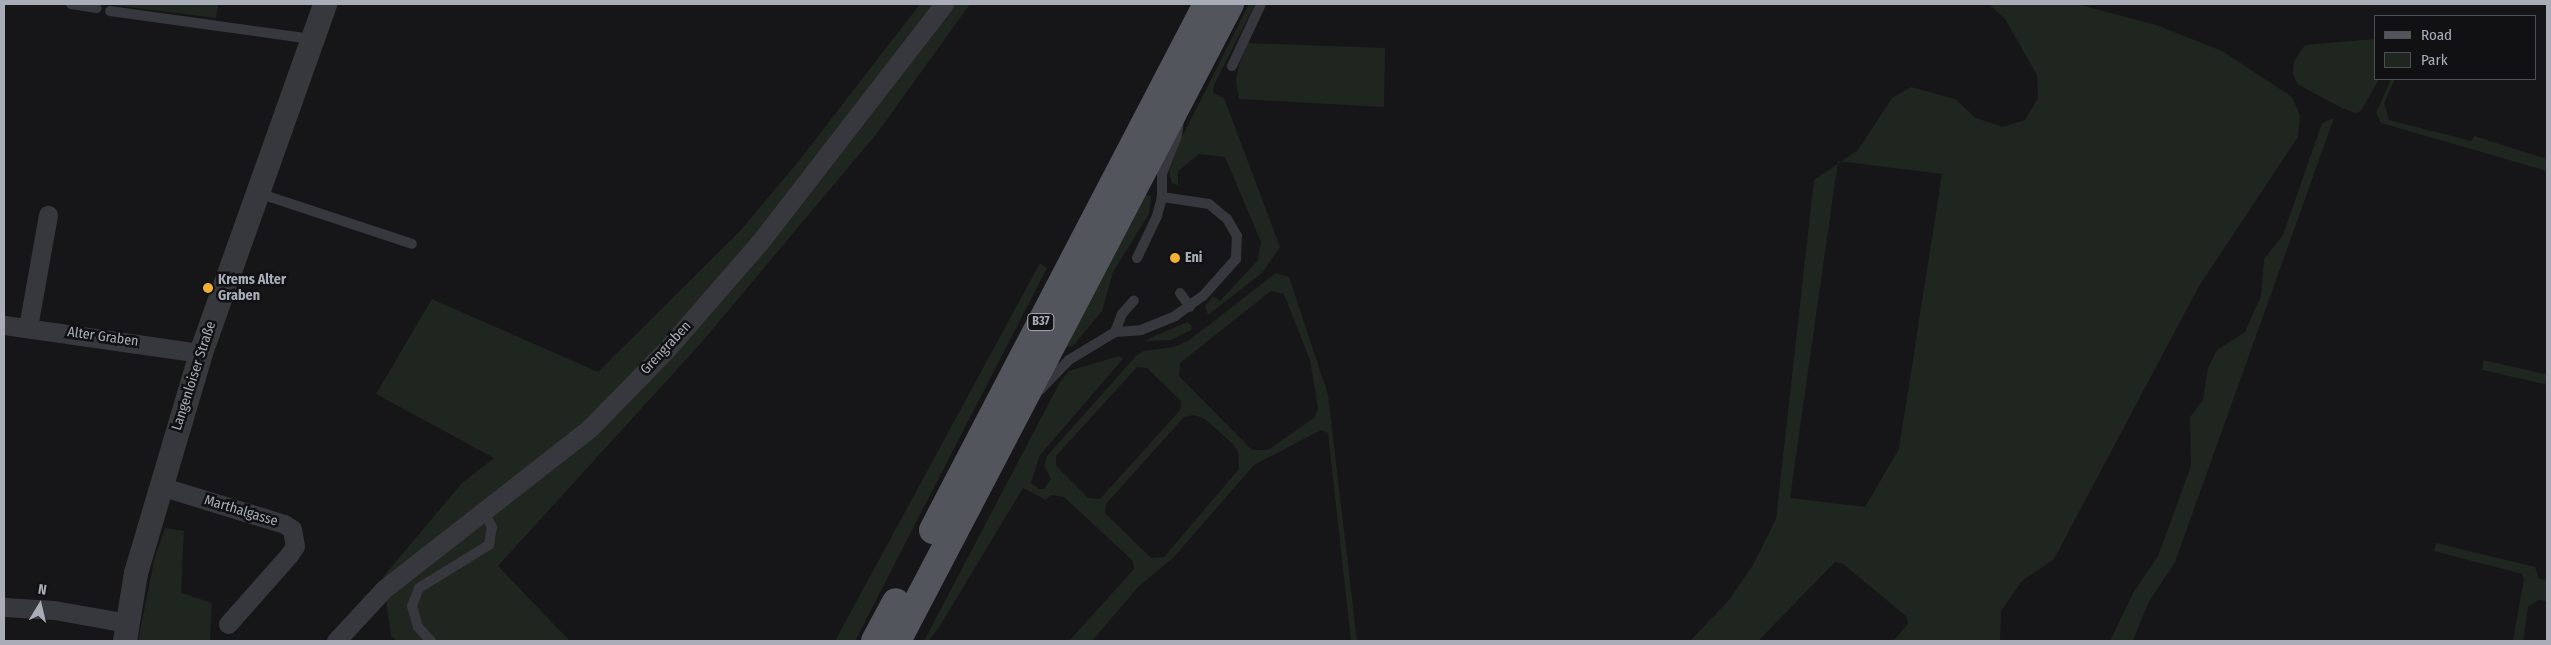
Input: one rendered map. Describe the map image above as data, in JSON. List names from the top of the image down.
{
  "streets": {
    "main road": ["B37"],
    "street": [
      "Alter Graben",
      "Grengraben",
      "Langenloiser Straße",
      "Marthalgasse"
    ]
  },
  "crossings": [
    ["Alter Graben", "Langenloiser Straße"],
    ["Langenloiser Straße", "Marthalgasse"]
  ],
  "places": ["Eni", "Krems Alter Graben"],
  "legend": ["Road", "Park"],
  "north": "top"
}
